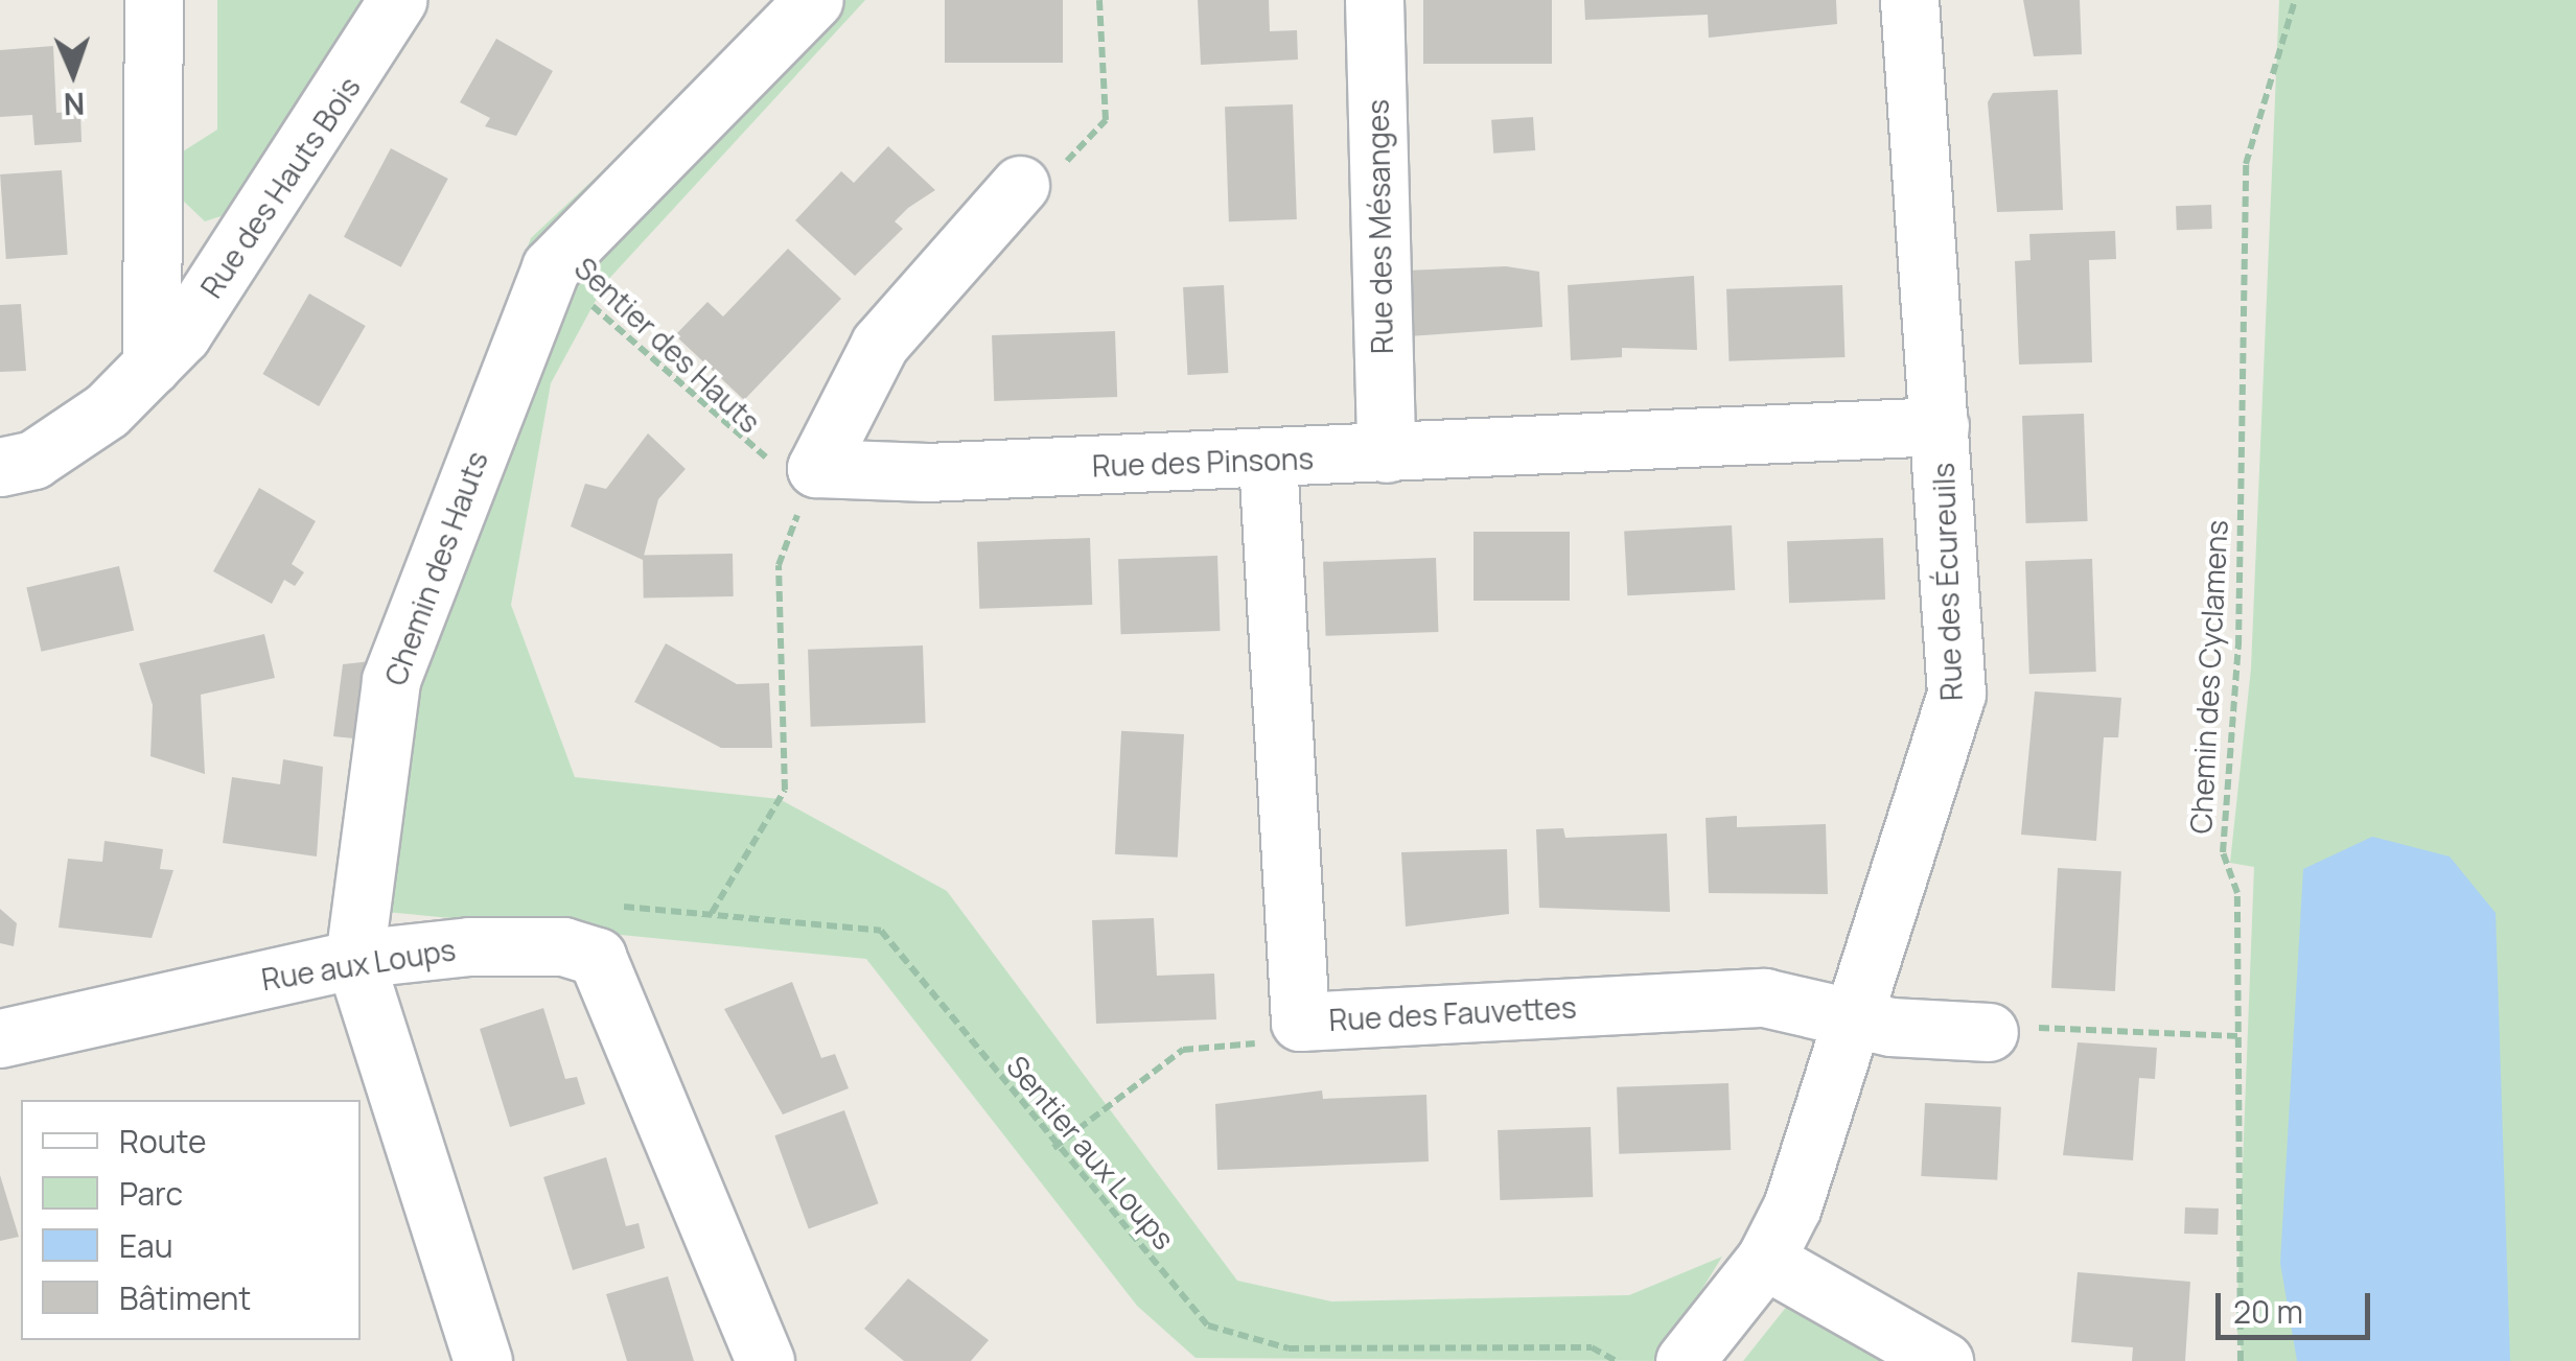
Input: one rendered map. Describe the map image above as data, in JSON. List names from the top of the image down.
{
  "streets": {
    "street": [
      "Rue des Hauts Bois",
      "Rue des Mésanges",
      "Rue des Pinsons",
      "Chemin des Hauts",
      "Rue des Écureuils",
      "Rue aux Loups",
      "Rue des Fauvettes"
    ],
    "path": ["Sentier des Hauts", "Chemin des Cyclamens", "Sentier aux Loups"]
  },
  "crossings": [
    ["Rue des Mésanges", "Rue des Pinsons"],
    ["Sentier des Hauts", "Rue des Pinsons"],
    ["Sentier des Hauts", "Chemin des Hauts"],
    ["Rue des Pinsons", "Rue des Écureuils"],
    ["Rue des Pinsons", "Rue des Fauvettes"],
    ["Chemin des Hauts", "Rue aux Loups"],
    ["Rue des Écureuils", "Rue des Fauvettes"],
    ["Rue aux Loups", "Sentier aux Loups"]
  ],
  "legend": [
    "Route",
    "Parc",
    "Eau",
    "Bâtiment"
  ],
  "scale_bar": "20 m",
  "north": "bottom"
}
